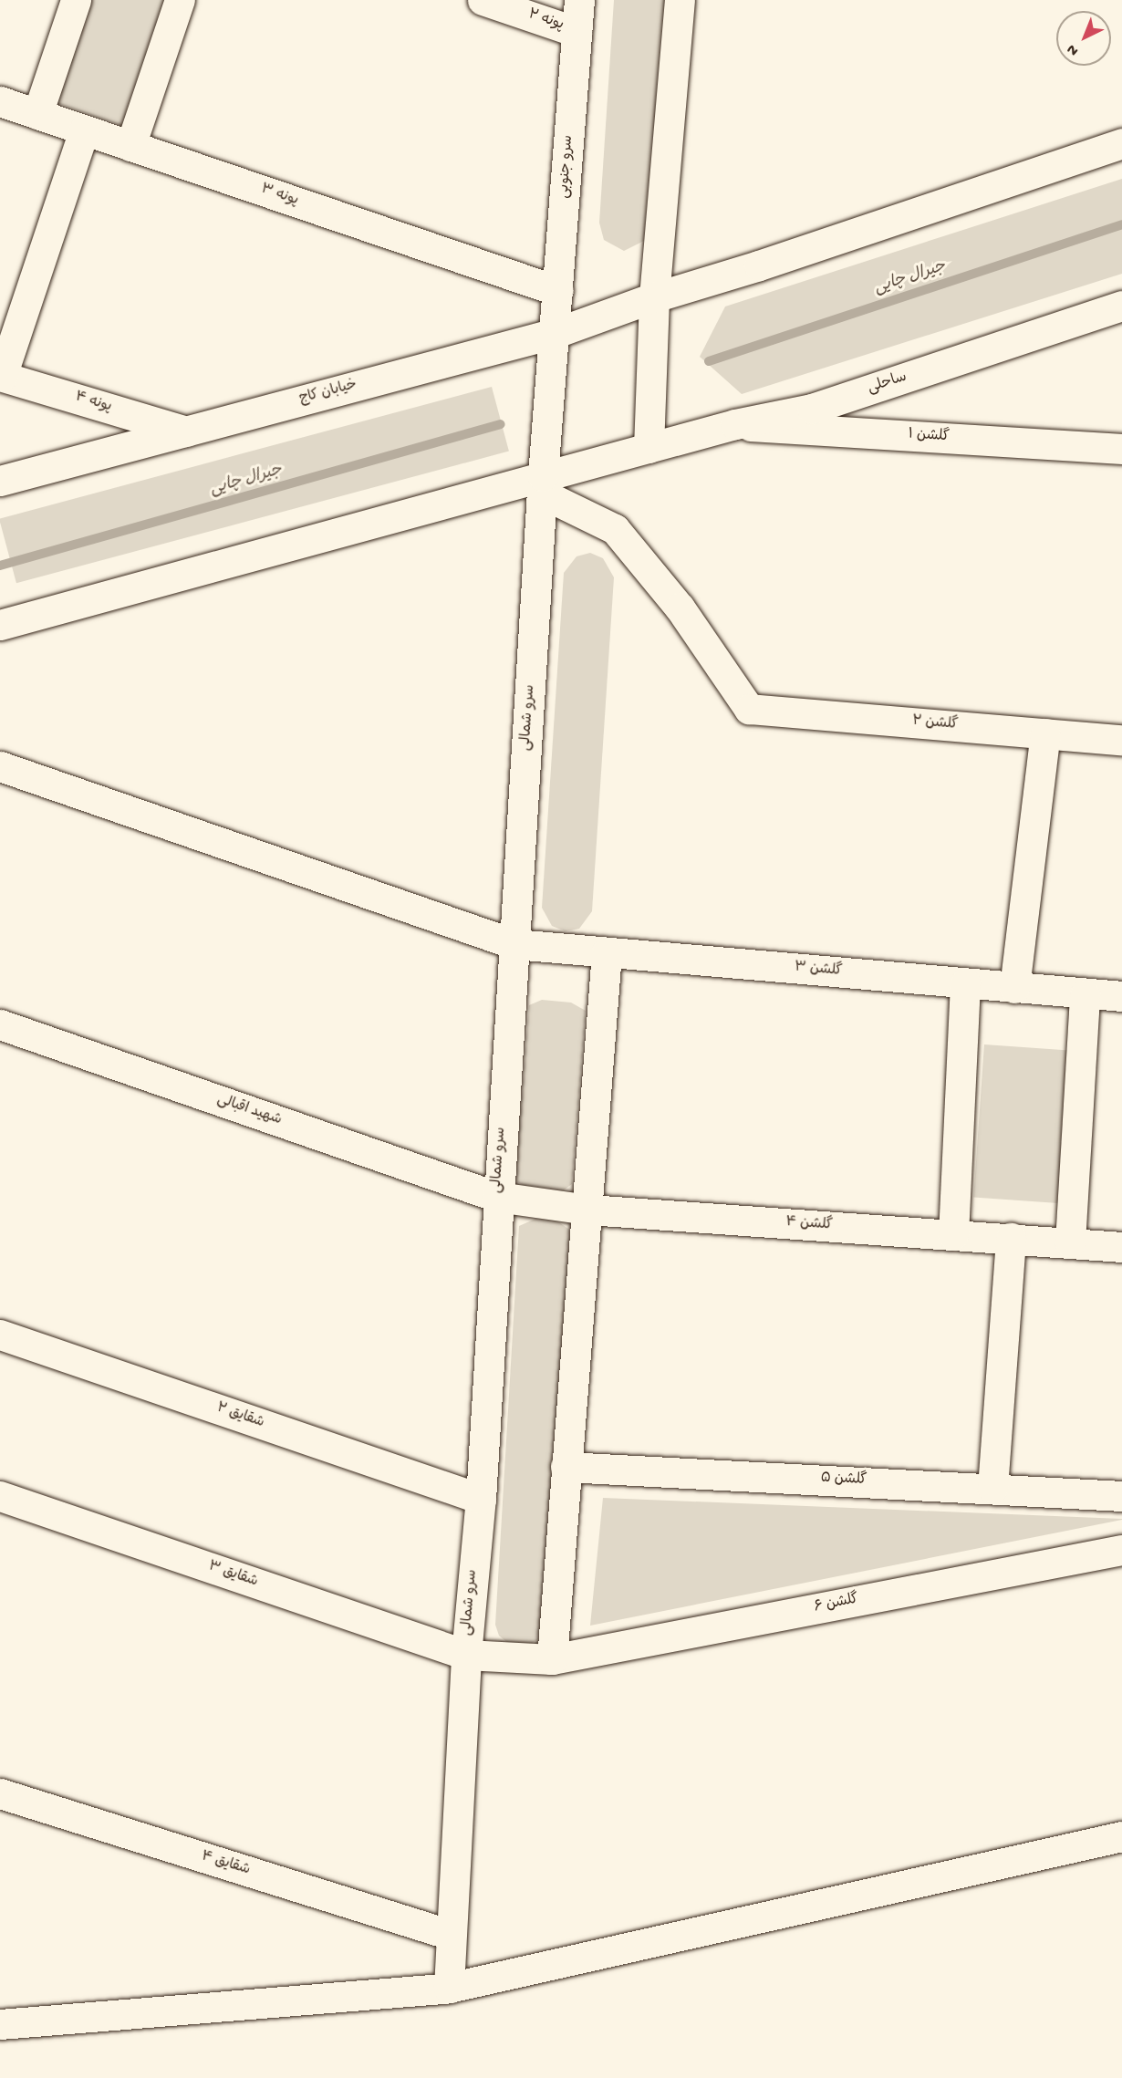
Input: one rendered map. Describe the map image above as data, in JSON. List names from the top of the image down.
{
  "streets": {
    "street": [
      "پونه ۲",
      "سرو جنوبی",
      "پونه ۳",
      "ساحلی",
      "خیابان کاج",
      "پونه ۴",
      "گلشن ۱",
      "سرو شمالی",
      "گلشن ۲",
      "گلشن ۳",
      "شهید اقبالی",
      "گلشن ۴",
      "شقایق ۲",
      "گلشن ۵",
      "شقایق ۳",
      "گلشن ۶",
      "شقایق ۴"
    ]
  },
  "crossings": [
    ["پونه ۲", "سرو جنوبی"],
    ["سرو جنوبی", "پونه ۳"],
    ["سرو جنوبی", "خیابان کاج"],
    ["سرو جنوبی", "سرو شمالی"],
    ["ساحلی", "گلشن ۱"],
    ["خیابان کاج", "پونه ۴"],
    ["خیابان کاج", "سرو شمالی"],
    ["سرو شمالی", "گلشن ۲"],
    ["سرو شمالی", "گلشن ۳"],
    ["سرو شمالی", "شهید اقبالی"],
    ["سرو شمالی", "گلشن ۴"],
    ["سرو شمالی", "شقایق ۲"],
    ["سرو شمالی", "شقایق ۳"],
    ["سرو شمالی", "شقایق ۴"],
    ["شهید اقبالی", "گلشن ۴"],
    ["شقایق ۳", "گلشن ۶"]
  ],
  "water": ["جیرال چایی"],
  "north": "bottom left"
}
